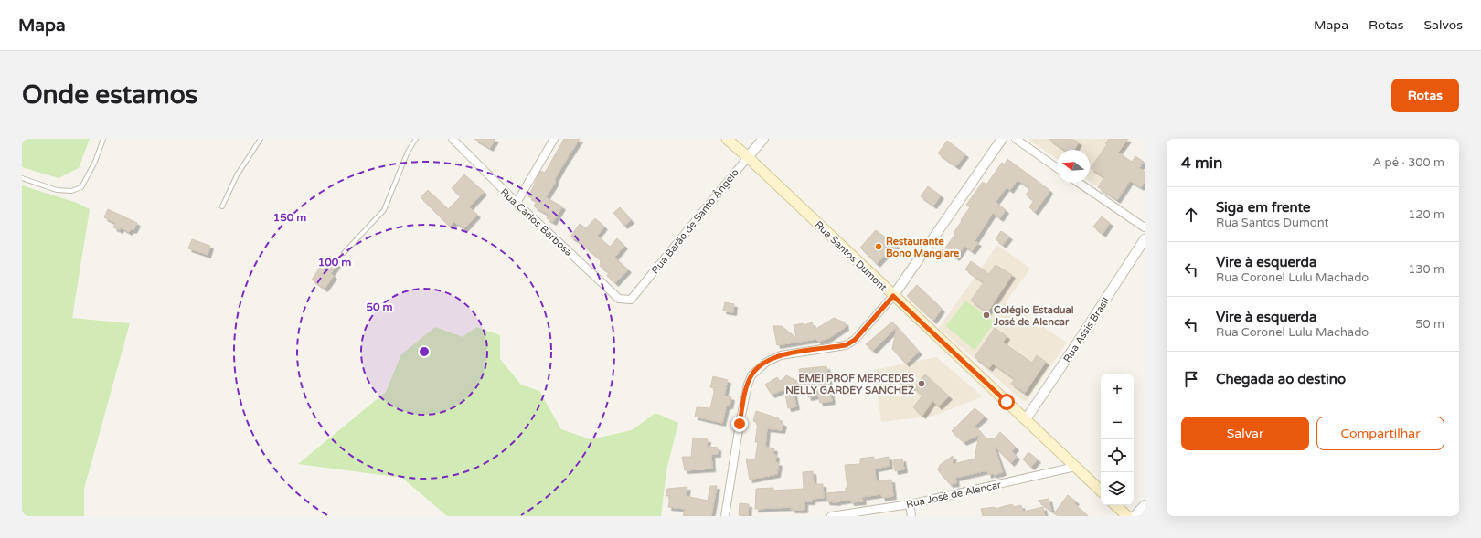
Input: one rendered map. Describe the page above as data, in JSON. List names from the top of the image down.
{
  "streets": {
    "main road": ["Rua Santos Dumont"],
    "street": [
      "Rua Barão de Santo Ângelo",
      "Rua Carlos Barbosa",
      "Rua Assis Brasil",
      "Rua José de Alencar"
    ]
  },
  "crossings": [
    ["Rua Barão de Santo Ângelo", "Rua Carlos Barbosa"],
    ["Rua Barão de Santo Ângelo", "Rua Santos Dumont"],
    ["Rua Santos Dumont", "Rua Assis Brasil"],
    ["Rua Santos Dumont", "Rua José de Alencar"]
  ],
  "places": ["Restaurante Bono Mangiare", "Colégio Estadual José de Alencar", "EMEI PROF MERCEDES NELLY GARDEY SANCHEZ"],
  "north": "left",
  "page": {
    "header": "Mapa",
    "nav": ["Mapa", "Rotas", "Salvos"],
    "buttons": [
      "Rotas",
      ["Salvar", "Compartilhar"]
    ],
    "title": "Onde estamos",
    "heading": ["4 min", "A pé · 300 m"],
    "list": [
      ["Siga em frente", "Rua Santos Dumont", "120 m"],
      ["Vire à esquerda", "Rua Coronel Lulu Machado", "130 m"],
      ["Vire à esquerda", "Rua Coronel Lulu Machado", "50 m"],
      "Chegada ao destino"
    ],
    "map_buttons": ["+", "−"]
  },
  "rings": ["150 m", "100 m", "50 m"]
}
